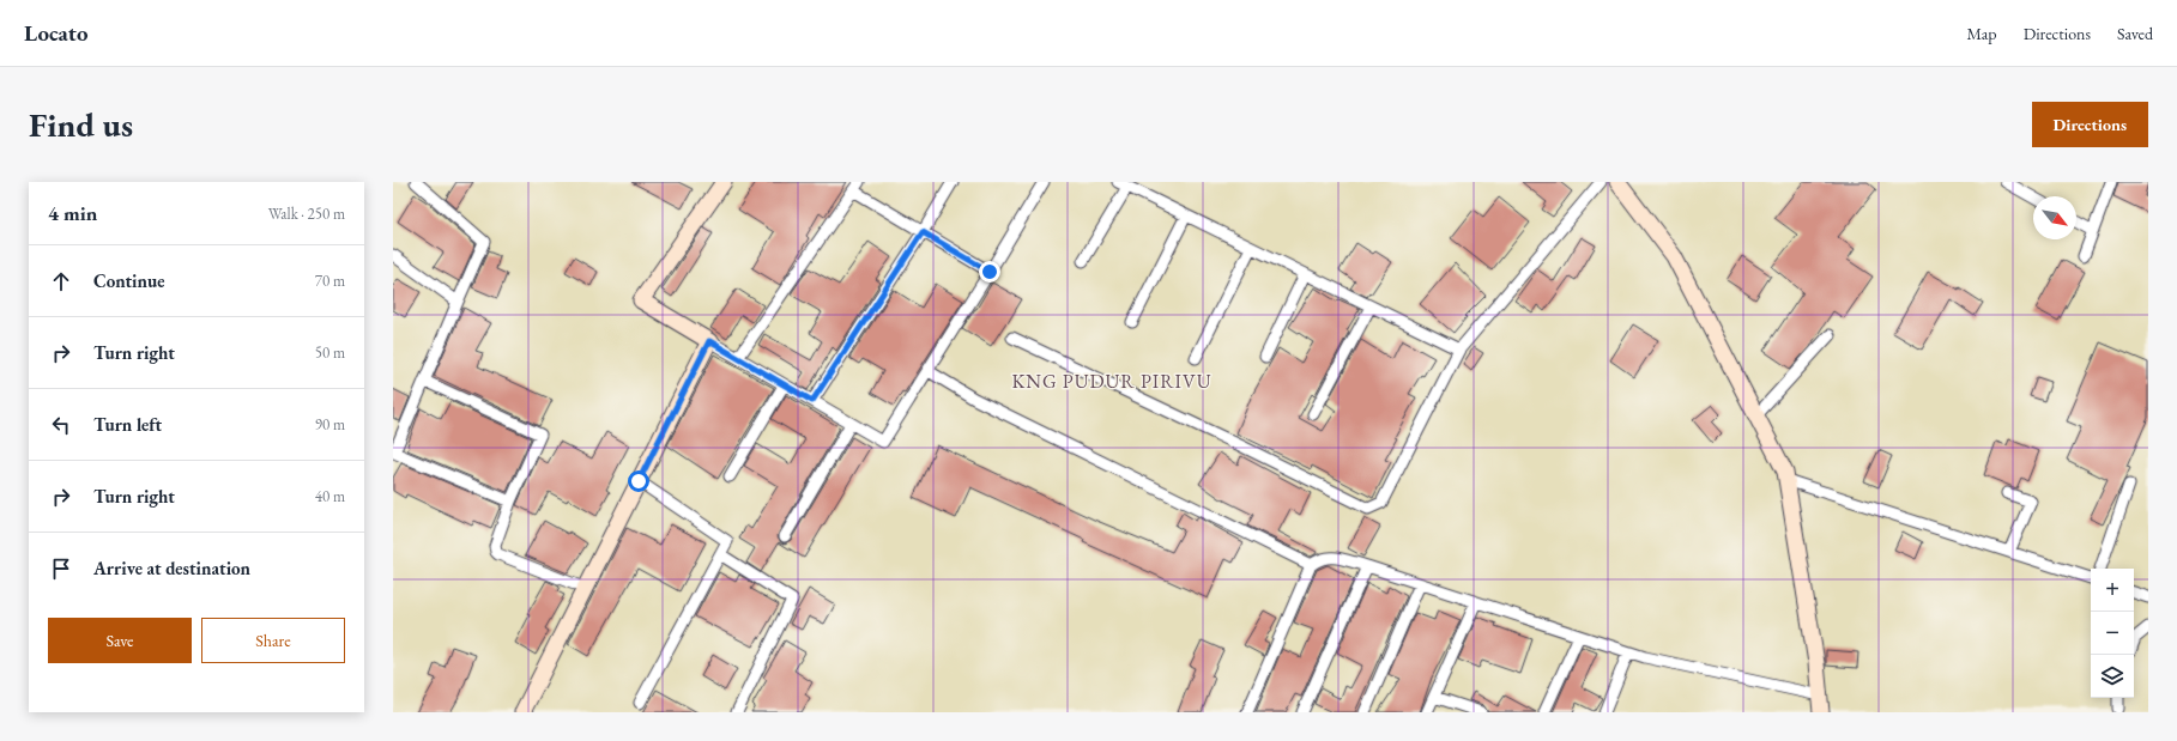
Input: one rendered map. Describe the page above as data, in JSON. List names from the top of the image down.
{
  "districts": ["KNG PUDUR PIRIVU"],
  "north": "bottom right",
  "page": {
    "header": "Locato",
    "nav": ["Map", "Directions", "Saved"],
    "buttons": [
      "Directions",
      ["Save", "Share"]
    ],
    "title": "Find us",
    "heading": ["4 min", "Walk · 250 m"],
    "list": [
      ["Continue", "70 m"],
      ["Turn right", "50 m"],
      ["Turn left", "90 m"],
      ["Turn right", "40 m"],
      "Arrive at destination"
    ],
    "map_buttons": ["+", "−"]
  }
}
